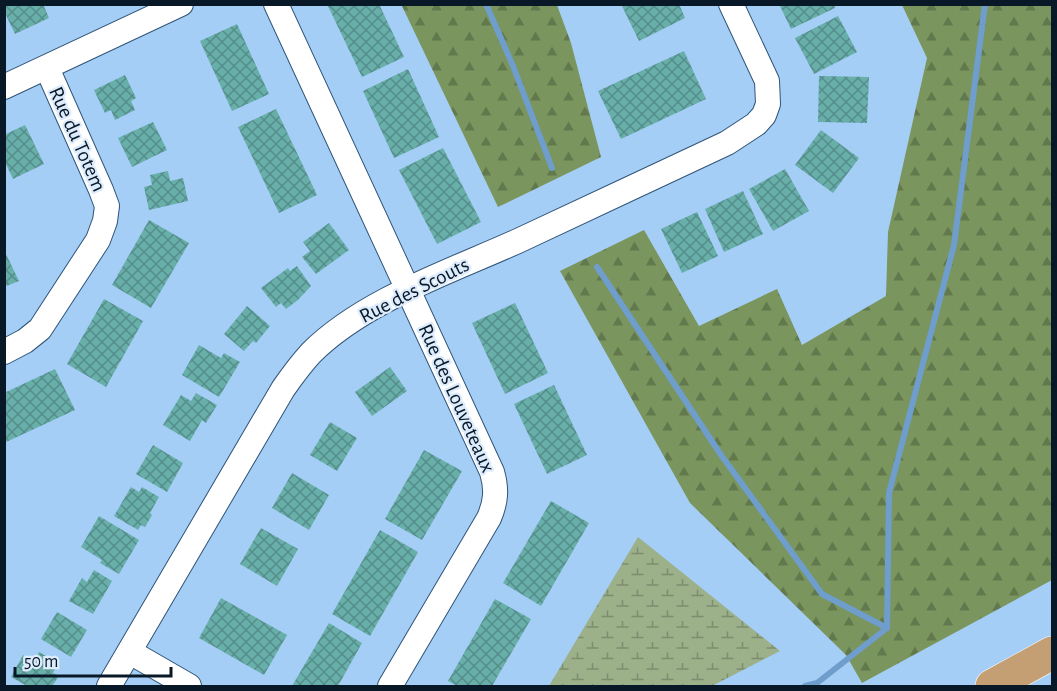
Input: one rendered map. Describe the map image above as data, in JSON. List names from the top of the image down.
{
  "streets": {
    "street": ["Rue du Totem", "Rue des Scouts", "Rue des Louveteaux"]
  },
  "crossings": [
    ["Rue des Scouts", "Rue des Louveteaux"]
  ],
  "scale_bar": "50 m"
}
